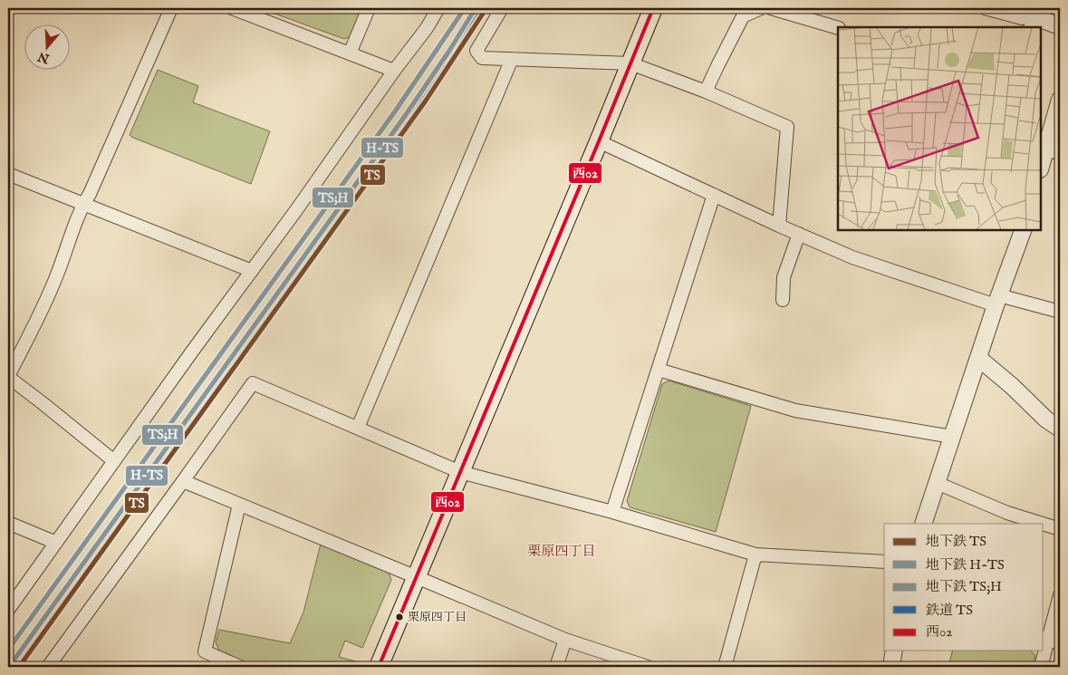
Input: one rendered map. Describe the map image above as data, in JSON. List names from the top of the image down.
{
  "districts": ["栗原四丁目"],
  "places": ["栗原四丁目"],
  "lines": [
    "metro line TS",
    "metro line H-TS",
    "metro line TS;H",
    "transit line 西02",
    "rail line TS"
  ],
  "legend": [
    "地下鉄 TS",
    "地下鉄 H-TS",
    "地下鉄 TS;H",
    "鉄道 TS",
    "西02"
  ],
  "north": "bottom"
}
